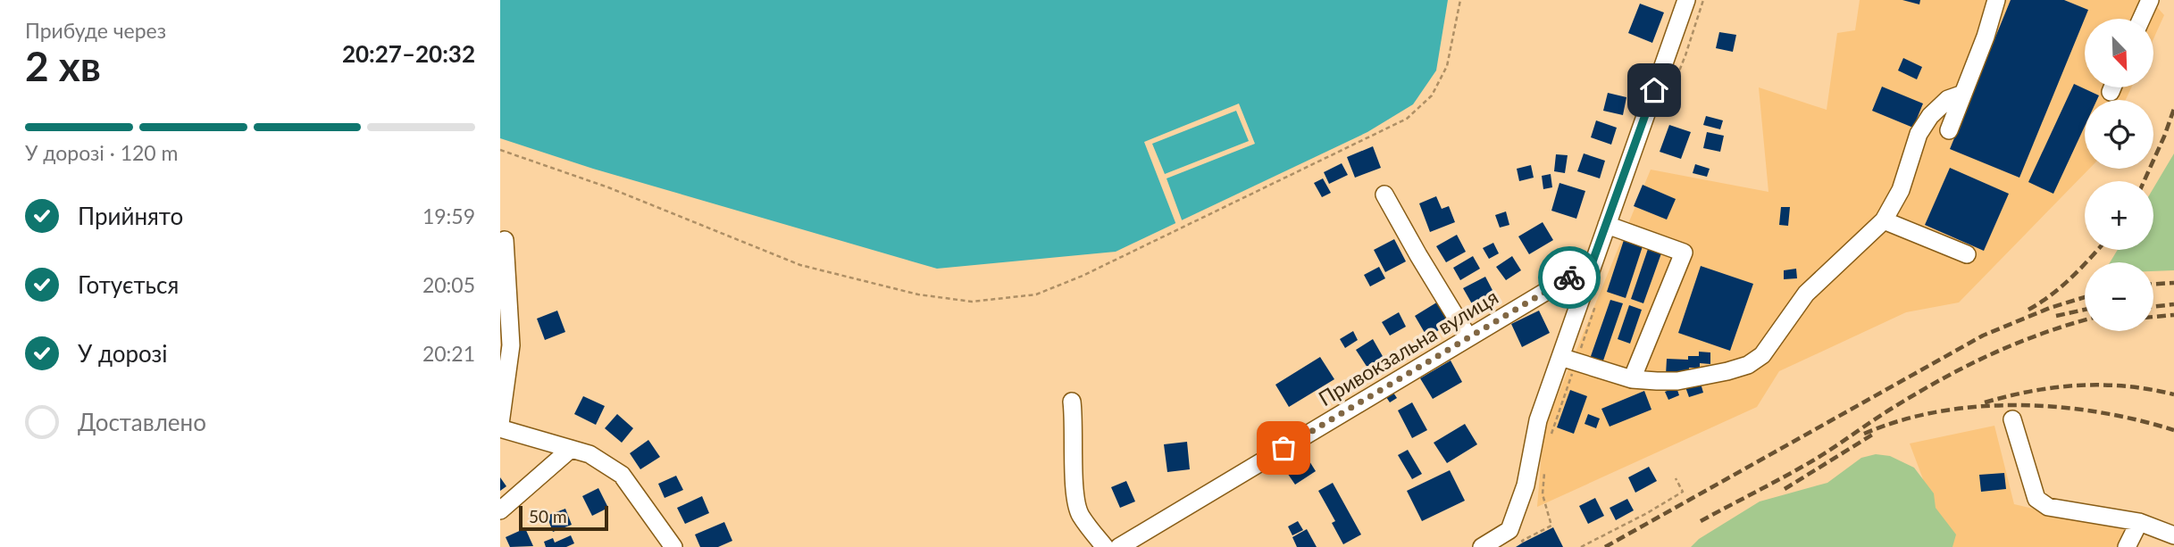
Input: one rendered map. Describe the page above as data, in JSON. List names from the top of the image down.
{
  "streets": {
    "street": ["Привокзальна вулиця"]
  },
  "scale_bar": "50 m",
  "north": "bottom right",
  "page": {
    "heading": ["2 хв", "Прибуде через", "20:27–20:32"],
    "map_buttons": ["+", "−"],
    "bar": "У дорозі · 120 m",
    "list": [
      ["Прийнято", "19:59"],
      ["Готується", "20:05"],
      ["У дорозі", "20:21"],
      "Доставлено"
    ],
    "scale": "50 m"
  }
}
